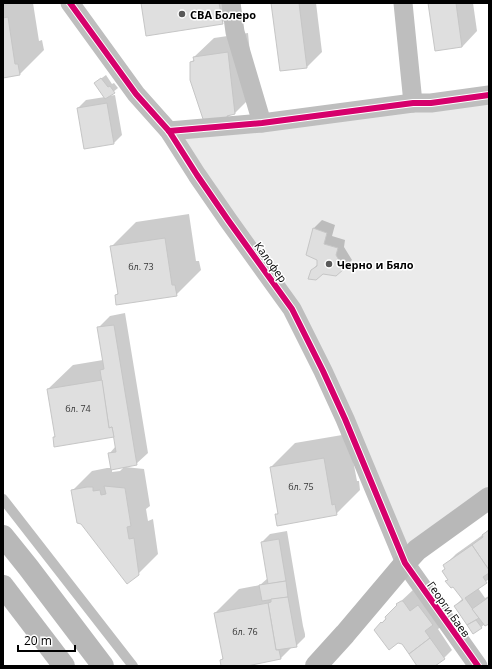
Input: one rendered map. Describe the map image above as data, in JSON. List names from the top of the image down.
{
  "streets": {
    "street": ["Калофер", "Георги Баев"]
  },
  "crossings": [
    ["Калофер", "Георги Баев"]
  ],
  "places": ["CBA Болеро", "Черно и Бяло"],
  "house_numbers": [
    "бл. 73",
    "бл. 74",
    "бл. 75",
    "бл. 76"
  ],
  "scale_bar": "20 m"
}
